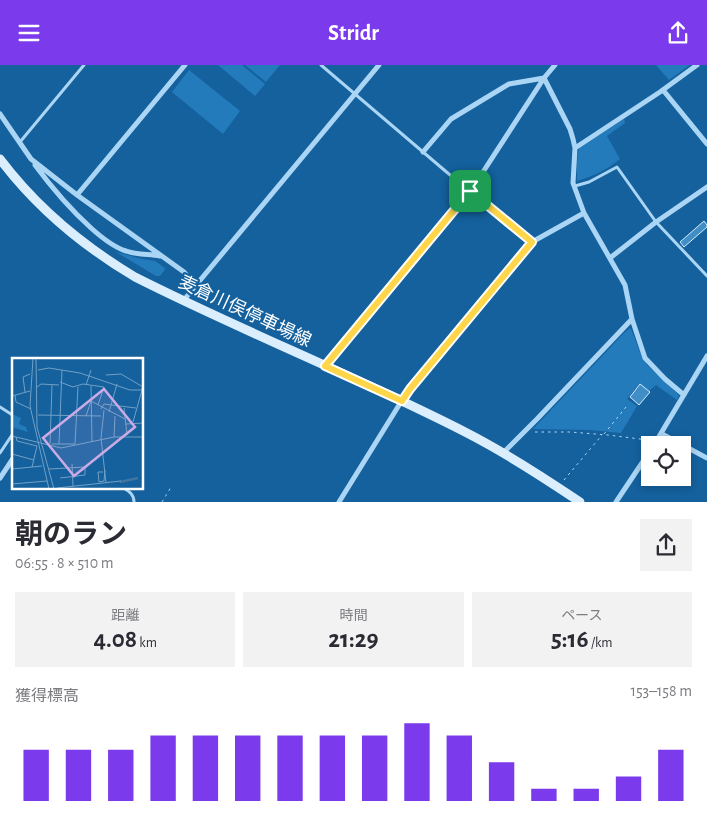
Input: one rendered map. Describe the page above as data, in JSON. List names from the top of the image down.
{
  "streets": {
    "main road": ["麦倉川俣停車場線"]
  },
  "page": {
    "header": "Stridr",
    "heading": ["朝のラン", "06:55 · 8 × 510 m"],
    "stats": [
      ["距離", "4.08 km"],
      ["時間", "21:29"],
      ["ペース", "5:16 /km"]
    ],
    "chart": ["獲得標高", "153–158 m"]
  }
}
